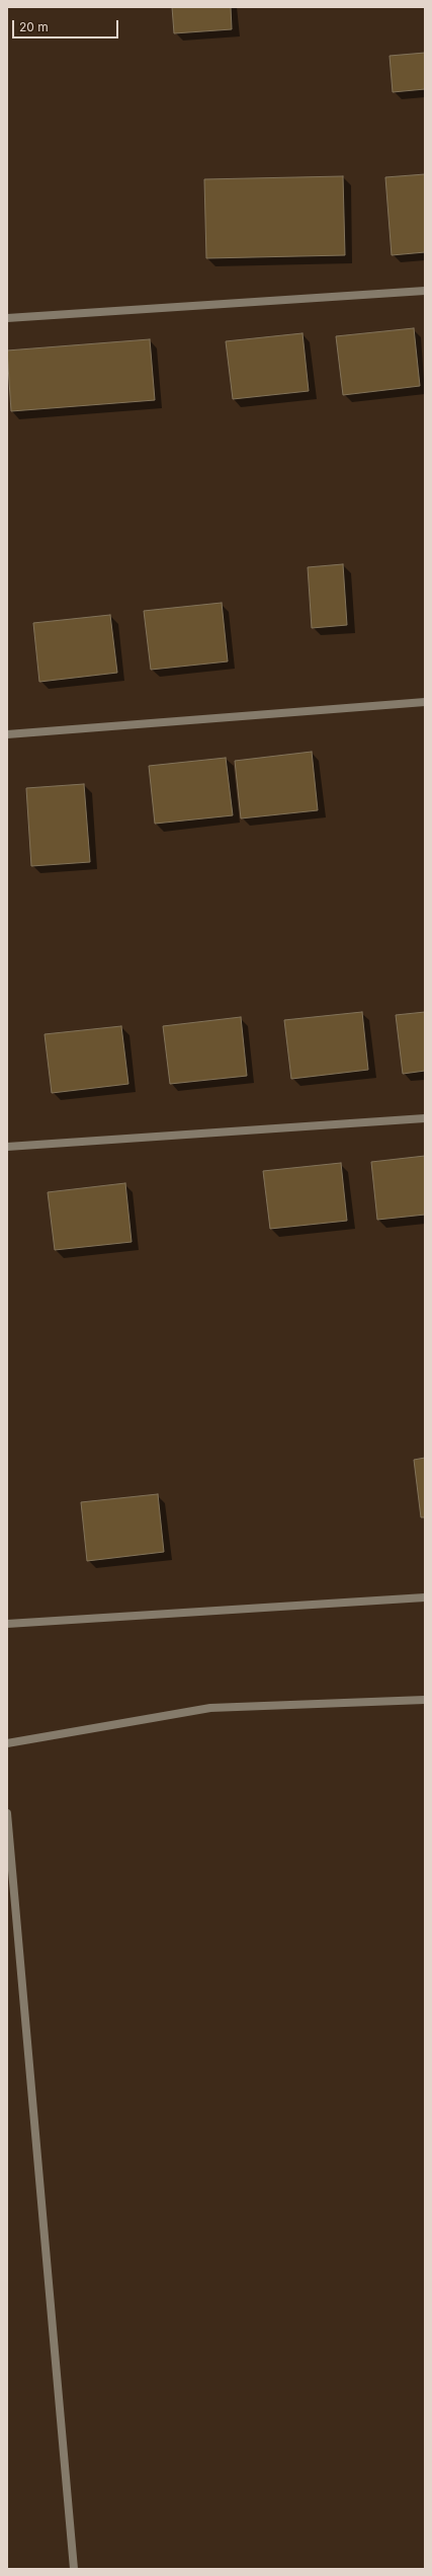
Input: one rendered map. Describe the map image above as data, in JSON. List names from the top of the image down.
{
  "scale_bar": "20 m"
}
